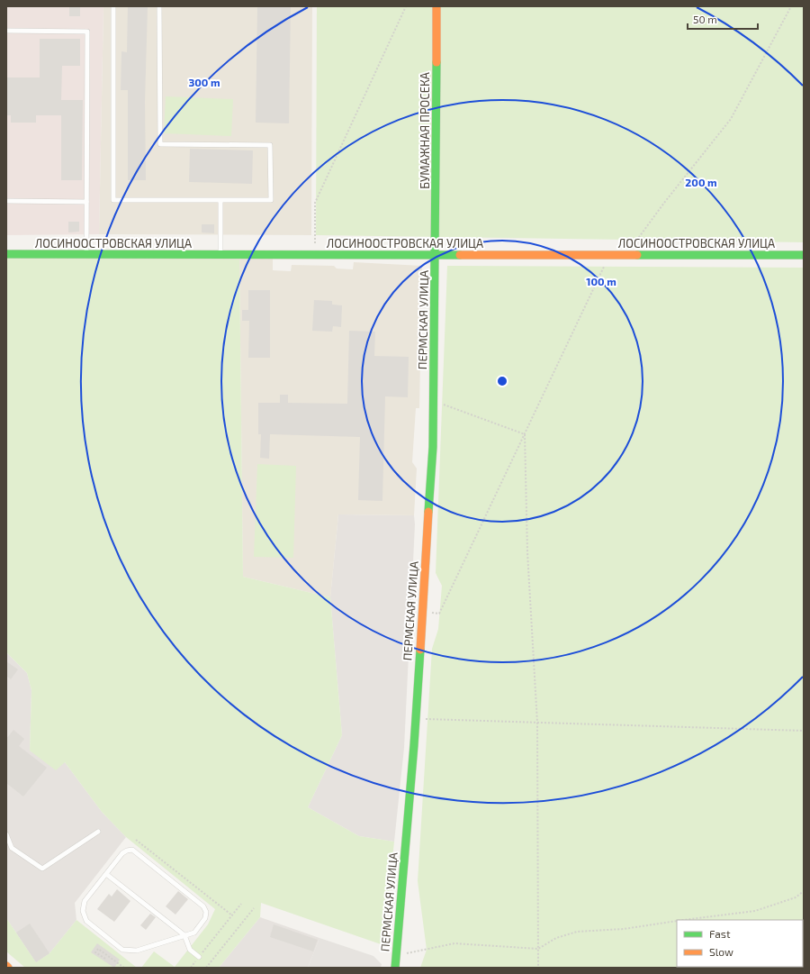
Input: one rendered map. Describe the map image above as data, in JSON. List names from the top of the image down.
{
  "streets": {
    "street": ["БУМАЖНАЯ ПРОСЕКА", "ЛОСИНООСТРОВСКАЯ УЛИЦА", "ПЕРМСКАЯ УЛИЦА"]
  },
  "crossings": [
    ["БУМАЖНАЯ ПРОСЕКА", "ЛОСИНООСТРОВСКАЯ УЛИЦА"],
    ["БУМАЖНАЯ ПРОСЕКА", "ПЕРМСКАЯ УЛИЦА"],
    ["ЛОСИНООСТРОВСКАЯ УЛИЦА", "ПЕРМСКАЯ УЛИЦА"]
  ],
  "legend": ["Fast", "Slow"],
  "scale_bar": "50 m",
  "rings": ["300 m", "200 m", "100 m"]
}
